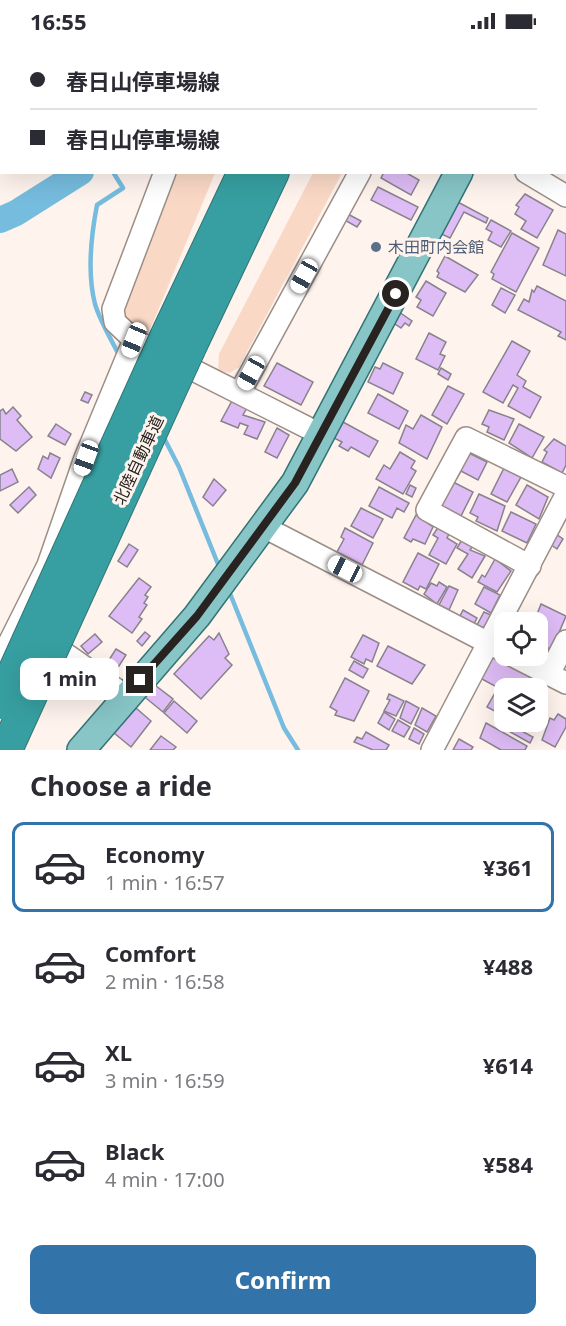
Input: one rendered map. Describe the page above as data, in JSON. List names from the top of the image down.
{
  "streets": {
    "highway": ["北陸自動車道"]
  },
  "places": ["木田町内会館"],
  "page": {
    "status": "16:55",
    "banner": ["春日山停車場線", "春日山停車場線"],
    "bubble": "1 min",
    "heading": "Choose a ride",
    "list": [
      {
        "name": "Economy",
        "note": "1 min · 16:57",
        "value": "¥361"
      },
      {
        "name": "Comfort",
        "note": "2 min · 16:58",
        "value": "¥488"
      },
      {
        "name": "XL",
        "note": "3 min · 16:59",
        "value": "¥614"
      },
      {
        "name": "Black",
        "note": "4 min · 17:00",
        "value": "¥584"
      }
    ],
    "buttons": "Confirm"
  }
}
